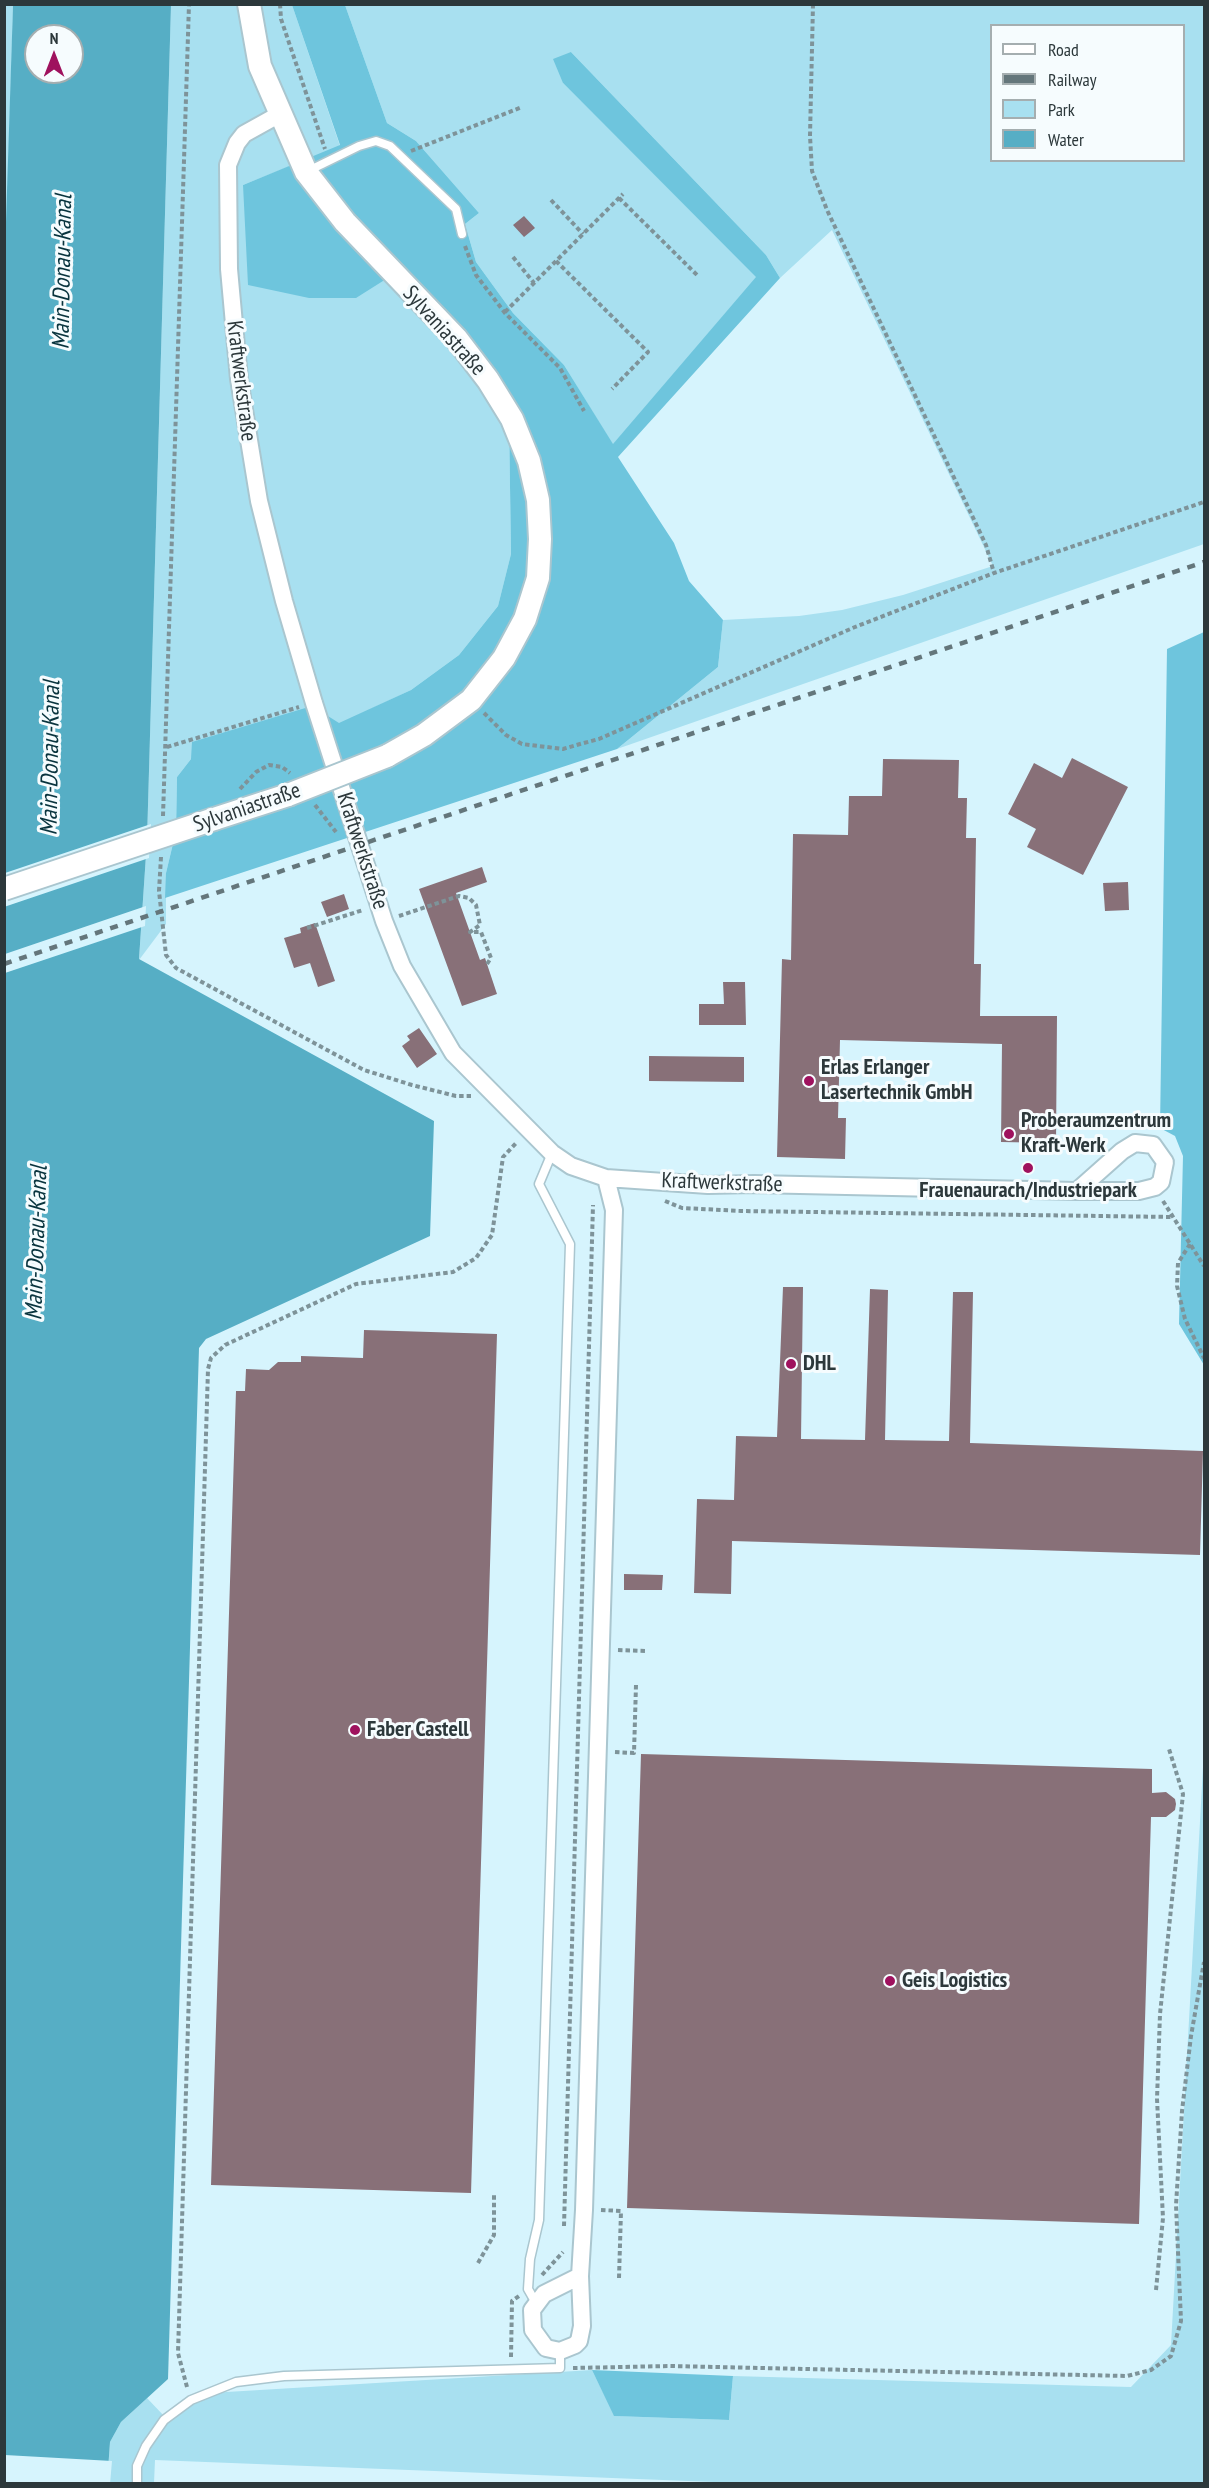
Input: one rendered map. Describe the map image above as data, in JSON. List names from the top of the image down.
{
  "streets": {
    "street": ["Sylvaniastraße", "Kraftwerkstraße"]
  },
  "crossings": [
    ["Sylvaniastraße", "Kraftwerkstraße"]
  ],
  "water": ["Main-Donau-Kanal"],
  "places": [
    "Erlas Erlanger Lasertechnik GmbH",
    "Proberaumzentrum Kraft-Werk",
    "Frauenaurach/Industriepark",
    "DHL",
    "Faber Castell",
    "Geis Logistics"
  ],
  "legend": [
    "Road",
    "Railway",
    "Park",
    "Water"
  ],
  "north": "top"
}
